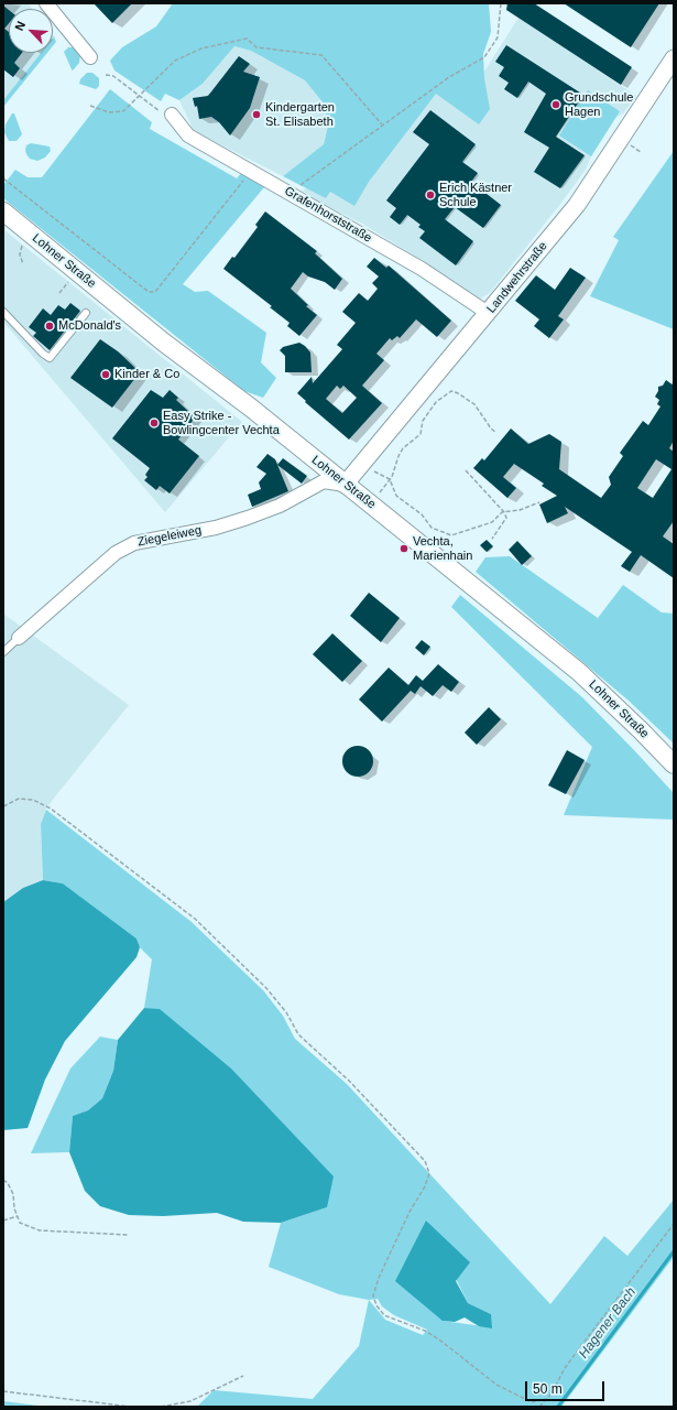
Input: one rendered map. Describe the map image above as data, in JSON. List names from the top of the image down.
{
  "streets": {
    "main road": ["Lohner Straße"],
    "street": ["Grafenhorststraße", "Landwehrstraße", "Ziegeleiweg"]
  },
  "crossings": [
    ["Grafenhorststraße", "Landwehrstraße"],
    ["Lohner Straße", "Landwehrstraße"],
    ["Lohner Straße", "Ziegeleiweg"],
    ["Landwehrstraße", "Ziegeleiweg"]
  ],
  "water": ["Hagener Bach"],
  "places": [
    "Grundschule Hagen",
    "Kindergarten St. Elisabeth",
    "Erich Kästner Schule",
    "McDonald's",
    "Kinder & Co",
    "Easy Strike - Bowlingcenter Vechta",
    "Vechta, Marienhain"
  ],
  "scale_bar": "50 m",
  "north": "top left"
}
